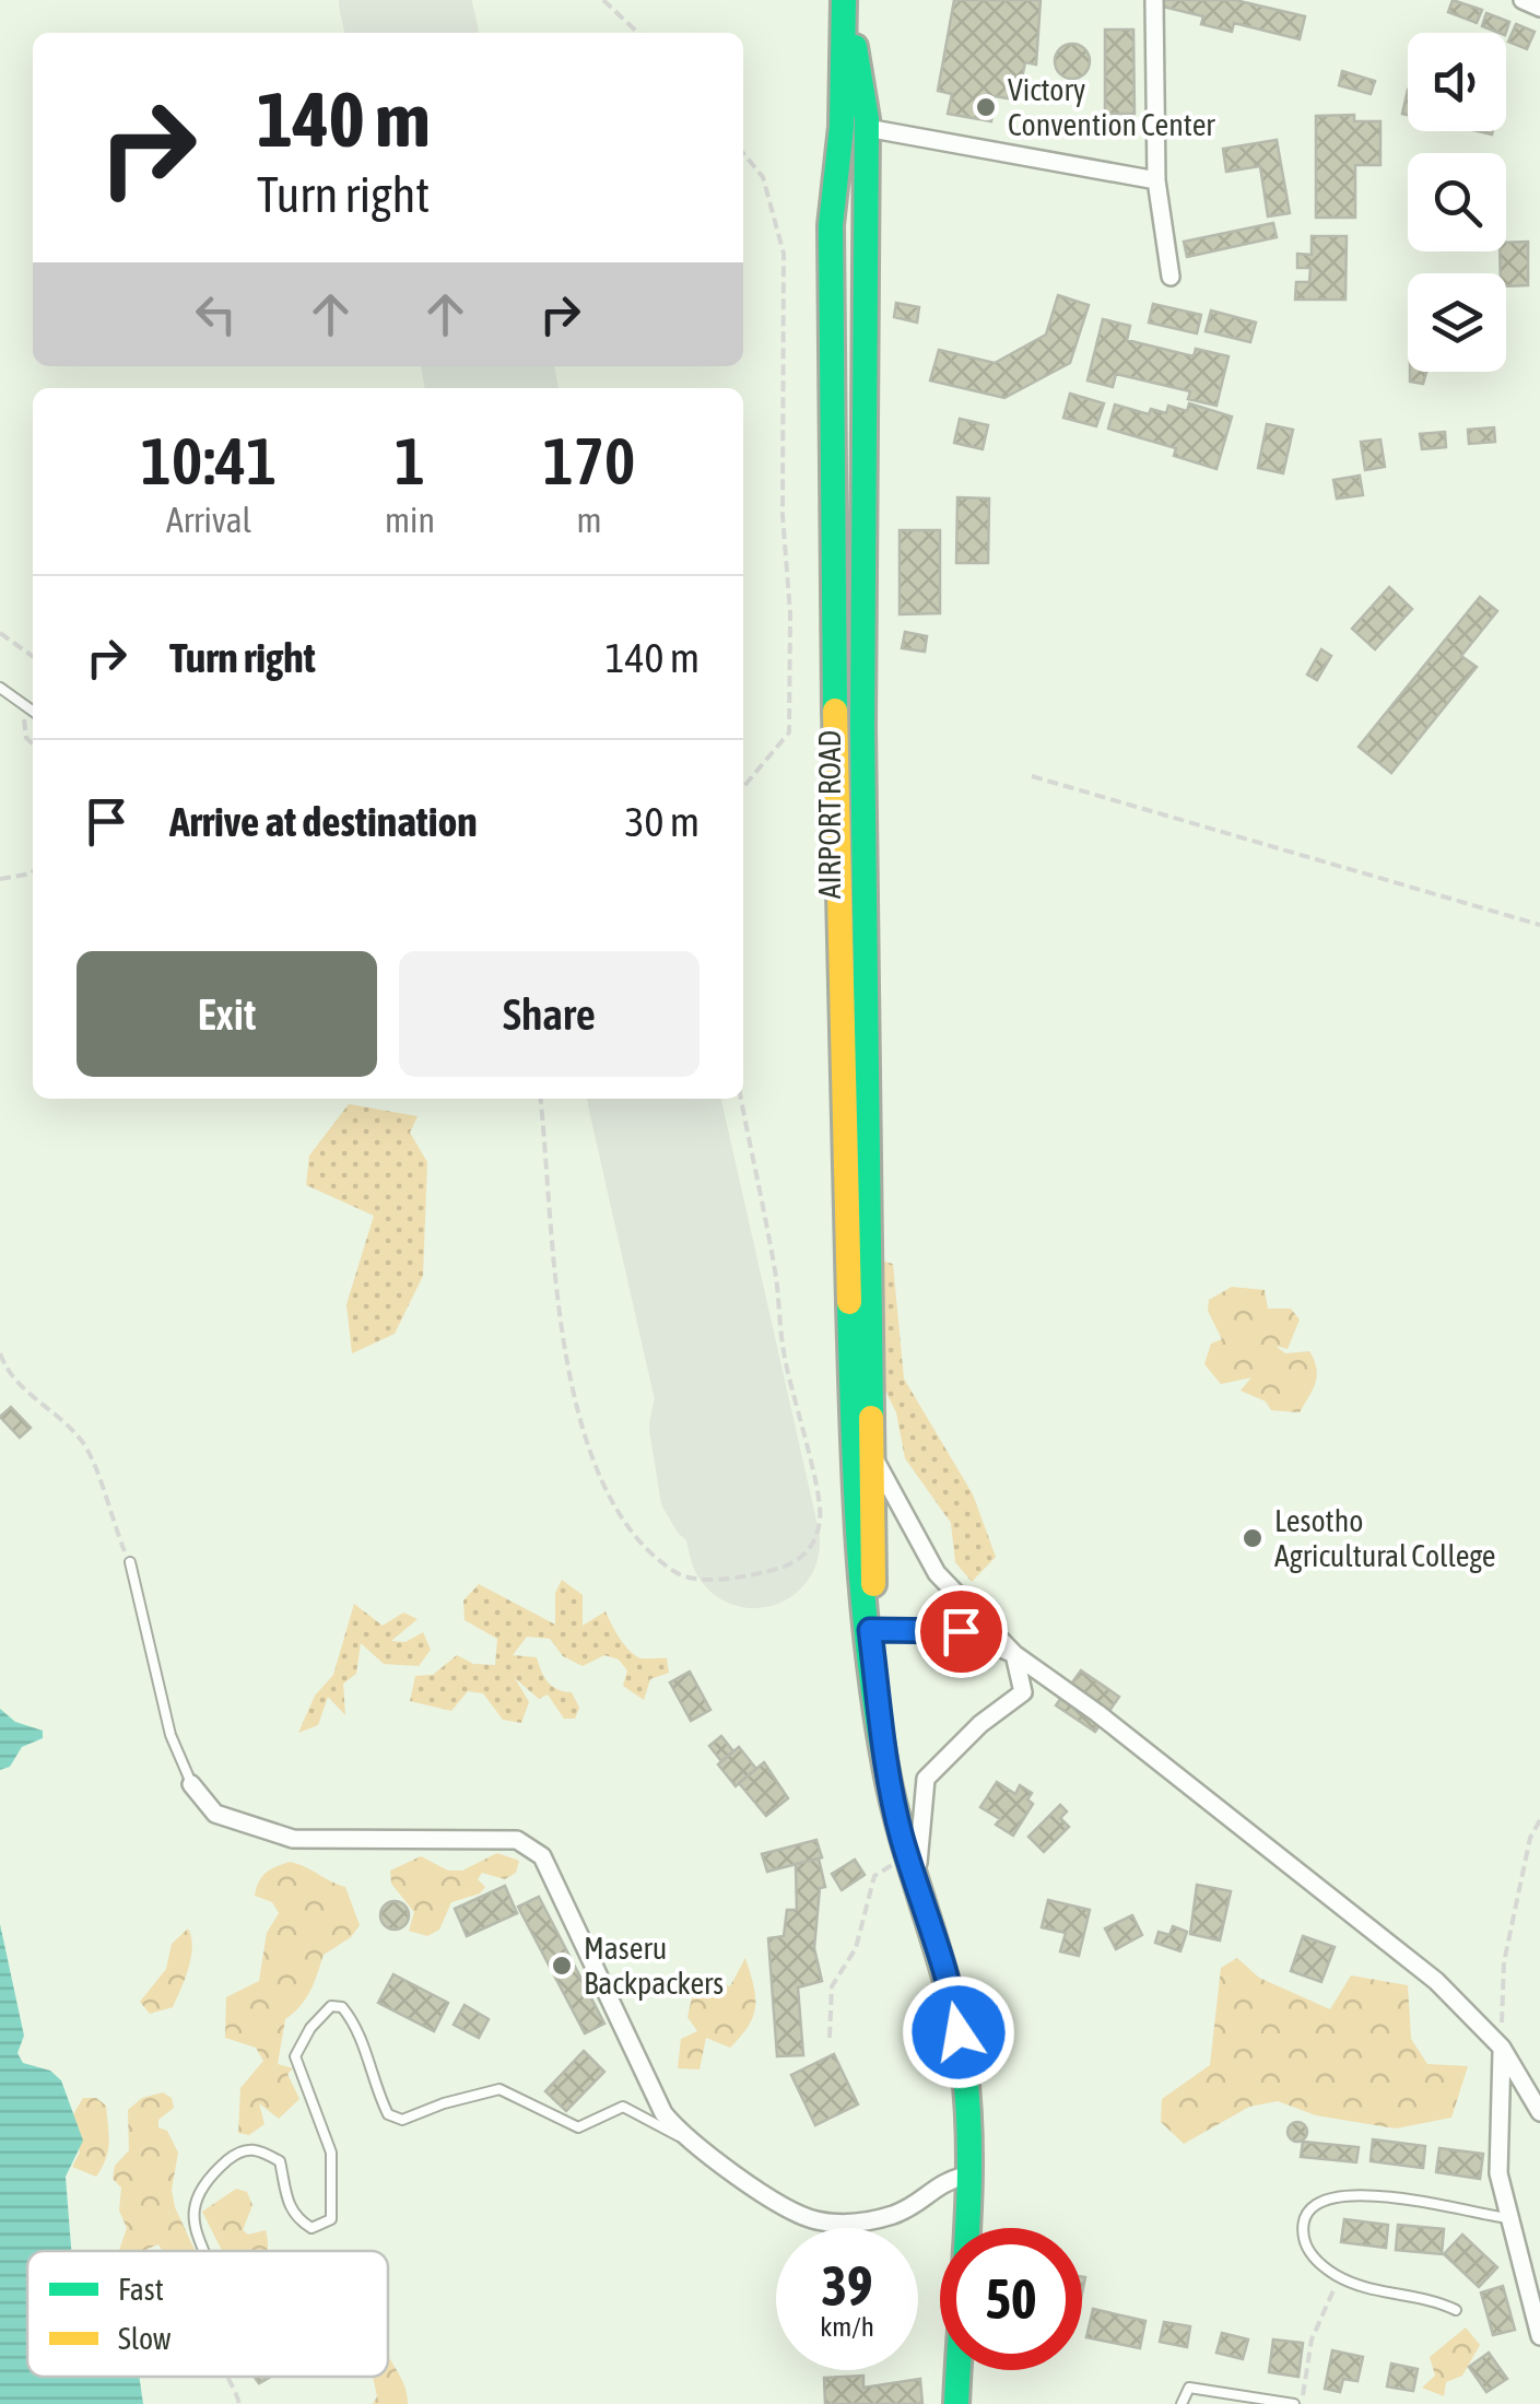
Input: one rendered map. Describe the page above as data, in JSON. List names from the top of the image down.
{
  "streets": {
    "main road": ["AIRPORT ROAD"]
  },
  "places": ["Victory Convention Center", "Lesotho Agricultural College", "Maseru Backpackers"],
  "legend": ["Fast", "Slow"],
  "page": {
    "turn": ["140 m", "Turn right"],
    "eta": [
      "10:41",
      "Arrival",
      "1",
      "min",
      "170",
      "m"
    ],
    "list": [
      {
        "name": "Turn right",
        "value": "140 m"
      },
      {
        "name": "Arrive at destination",
        "value": "30 m"
      }
    ],
    "buttons": ["Exit", "Share"],
    "speed": "39 km/h",
    "limit": "50"
  }
}
